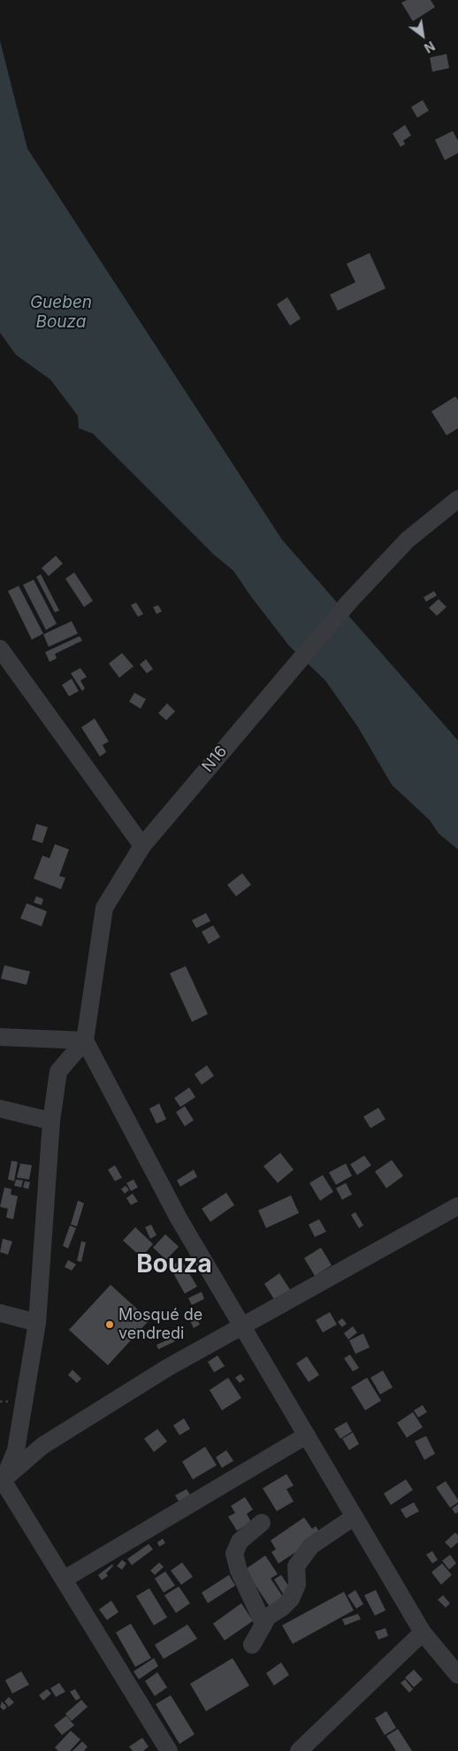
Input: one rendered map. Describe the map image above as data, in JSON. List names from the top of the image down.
{
  "streets": {
    "street": ["N16"]
  },
  "districts": ["Bouza"],
  "water": ["Gueben Bouza"],
  "places": ["Mosqué de vendredi"],
  "north": "bottom right"
}
